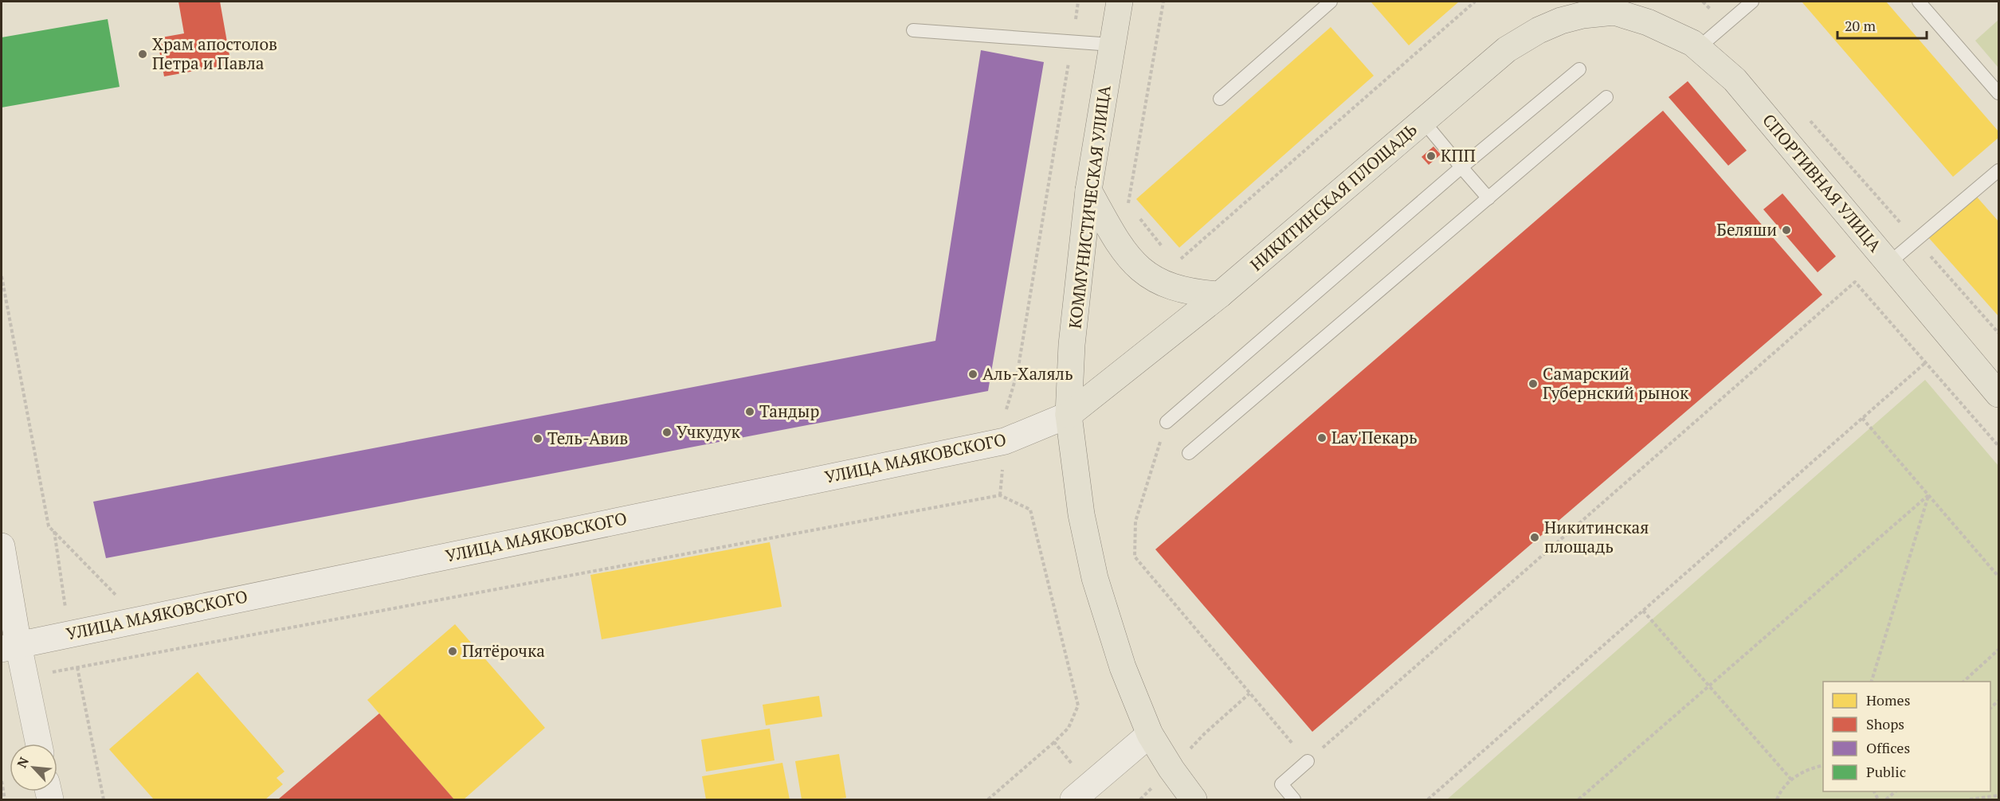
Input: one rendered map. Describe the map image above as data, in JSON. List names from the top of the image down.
{
  "streets": {
    "main road": ["СПОРТИВНАЯ УЛИЦА", "НИКИТИНСКАЯ ПЛОЩАДЬ", "КОММУНИСТИЧЕСКАЯ УЛИЦА"],
    "street": ["УЛИЦА МАЯКОВСКОГО"]
  },
  "crossings": [
    ["СПОРТИВНАЯ УЛИЦА", "НИКИТИНСКАЯ ПЛОЩАДЬ"],
    ["НИКИТИНСКАЯ ПЛОЩАДЬ", "КОММУНИСТИЧЕСКАЯ УЛИЦА"],
    ["НИКИТИНСКАЯ ПЛОЩАДЬ", "УЛИЦА МАЯКОВСКОГО"],
    ["КОММУНИСТИЧЕСКАЯ УЛИЦА", "УЛИЦА МАЯКОВСКОГО"]
  ],
  "places": [
    "Храм апостолов Петра и Павла",
    "КПП",
    "Беляши",
    "Аль-Халяль",
    "Самарский Губернский рынок",
    "Тандыр",
    "Учкудук",
    "Lav'Пекарь",
    "Тель-Авив",
    "Никитинская площадь",
    "Пятёрочка"
  ],
  "legend": [
    "Homes",
    "Shops",
    "Offices",
    "Public"
  ],
  "scale_bar": "20 m",
  "north": "top left"
}
